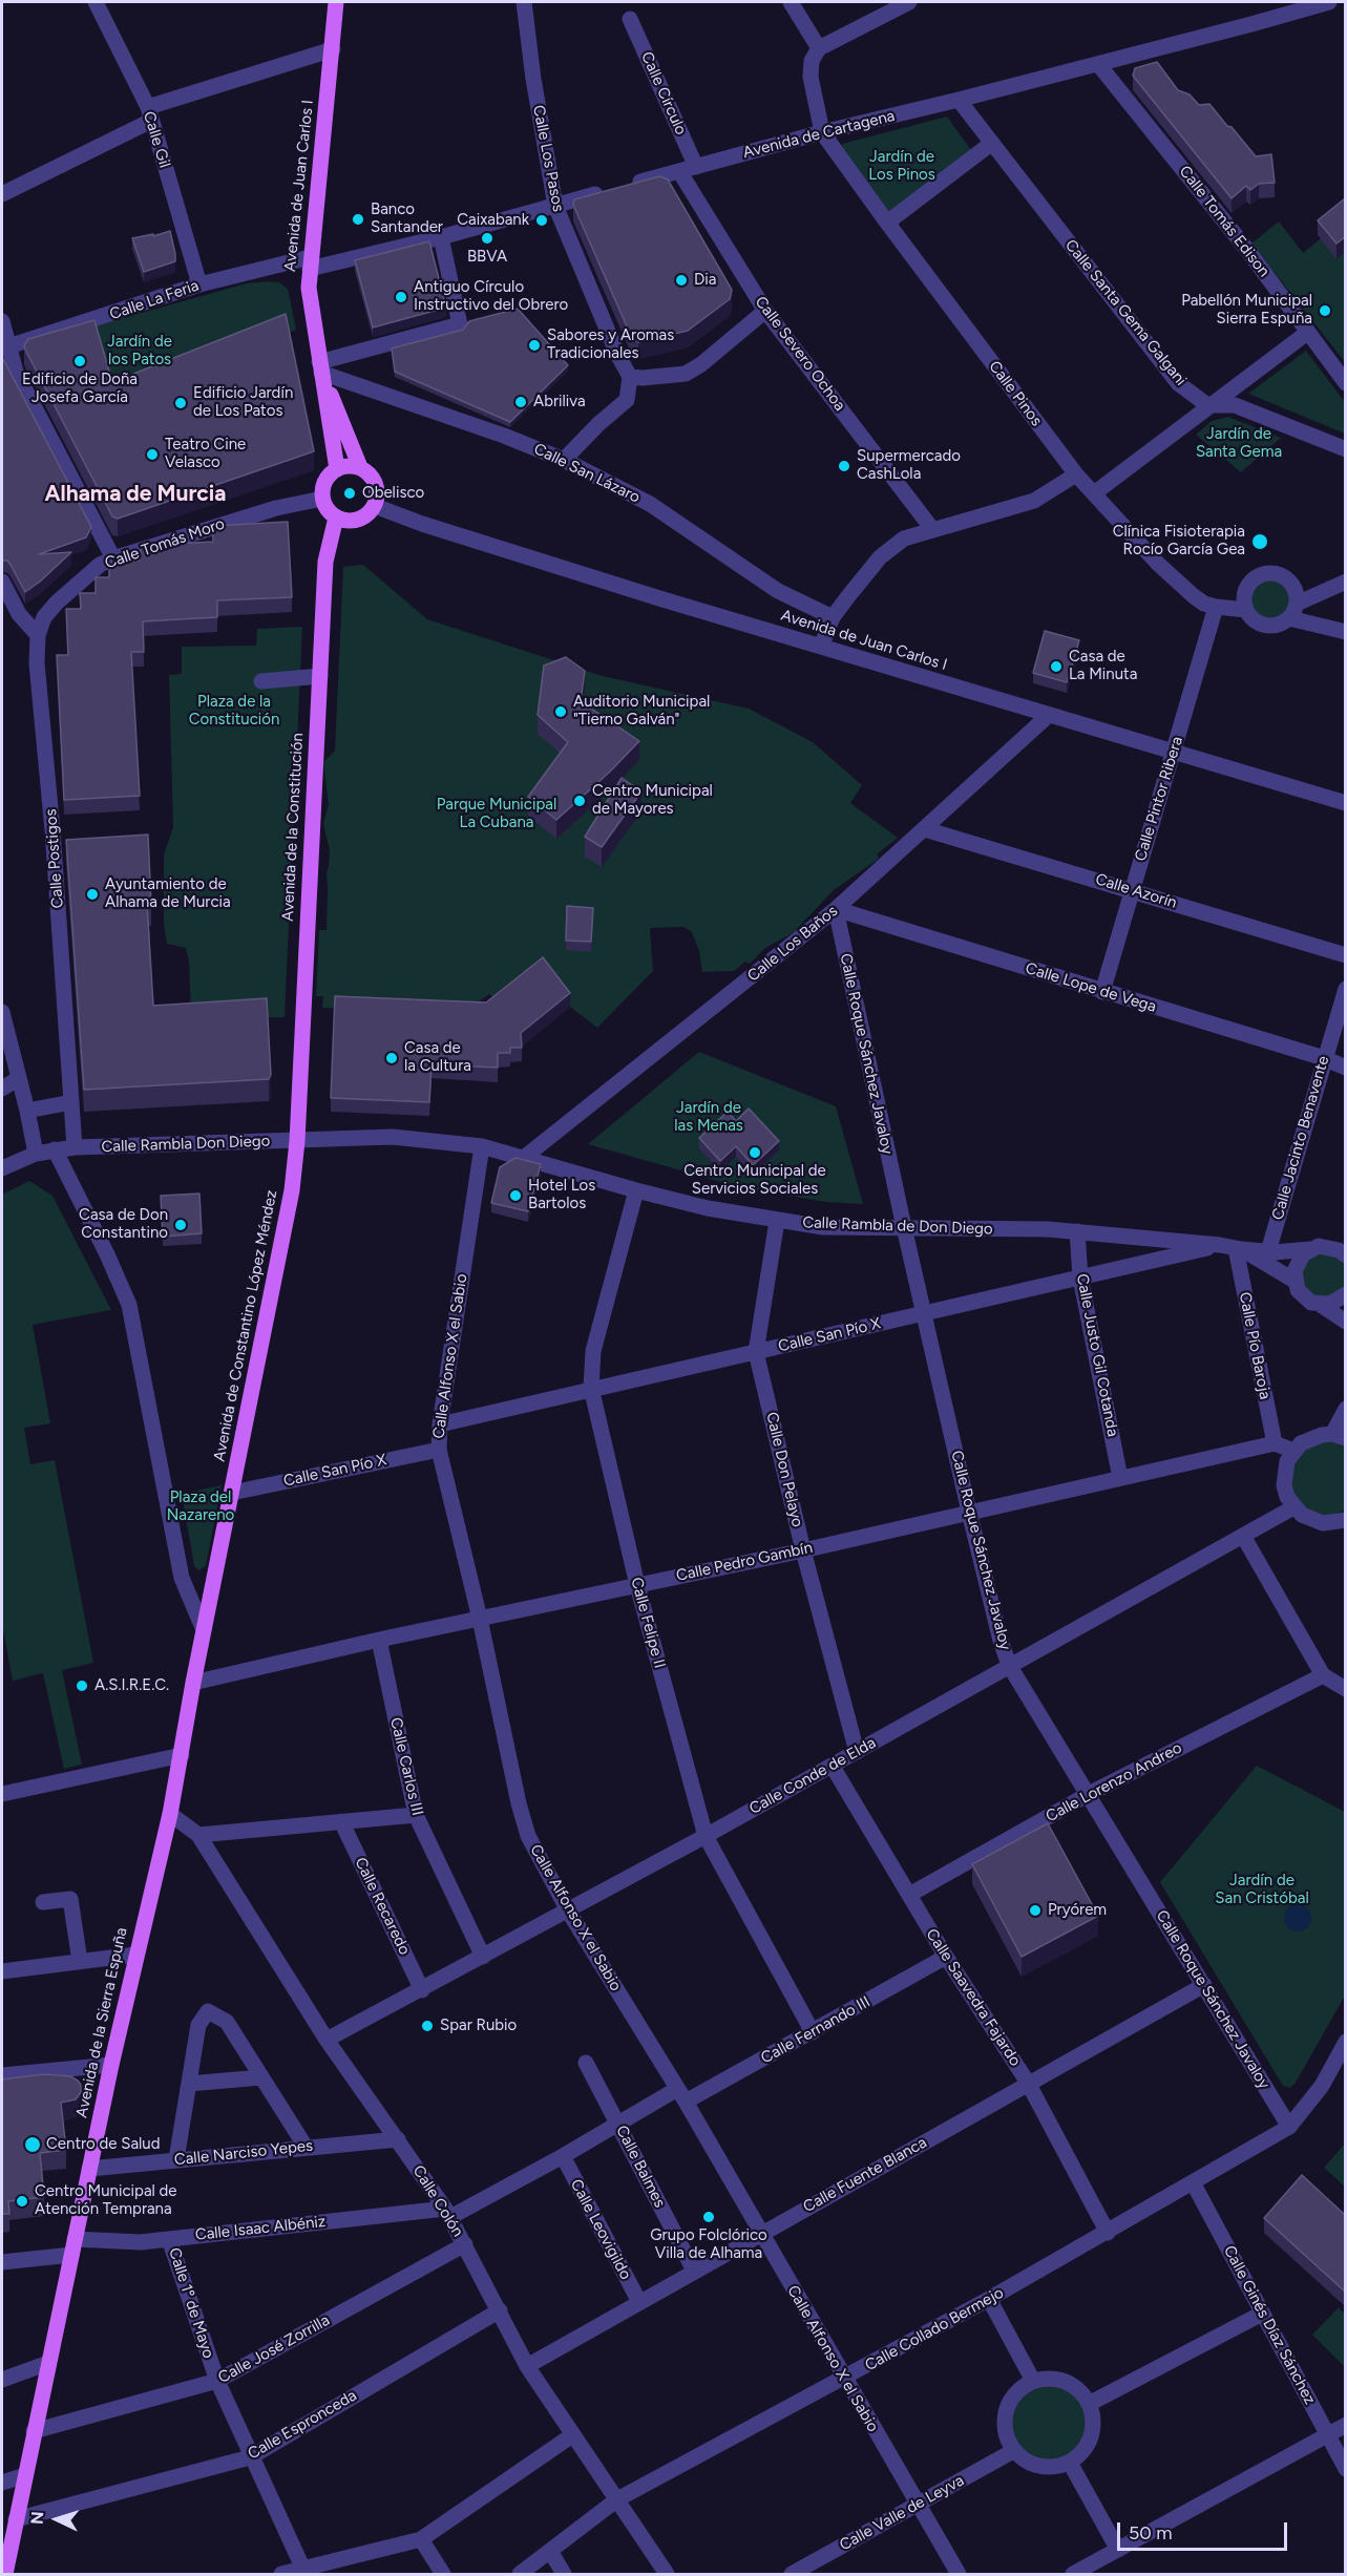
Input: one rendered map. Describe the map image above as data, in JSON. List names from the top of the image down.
{
  "streets": {
    "main road": [
      "Avenida de Juan Carlos I",
      "Avenida de la Constitución",
      "Avenida de Constantino López Méndez",
      "Avenida de la Sierra Espuña"
    ],
    "street": [
      "Calle Círculo",
      "Avenida de Cartagena",
      "Calle Gil",
      "Calle Los Pasos",
      "Calle Tomás Edison",
      "Calle La Feria",
      "Calle Santa Gema Galgani",
      "Calle Severo Ochoa",
      "Calle Pinos",
      "Calle San Lázaro",
      "Calle Tomás Moro",
      "Calle Pintor Ribera",
      "Calle Postigos",
      "Calle Azorín",
      "Calle Los Baños",
      "Calle Lope de Vega",
      "Calle Roque Sánchez Javaloy",
      "Calle Jacinto Benavente",
      "Calle Rambla Don Diego",
      "Calle Rambla de Don Diego",
      "Calle San Pío X",
      "Calle Pío Baroja",
      "Calle Justo Gil Cotanda",
      "Calle Alfonso X el Sabio",
      "Calle Don Pelayo",
      "Calle Pedro Gambín",
      "Calle Felipe II",
      "Calle Carlos III",
      "Calle Conde de Elda",
      "Calle Lorenzo Andreo",
      "Calle Recaredo",
      "Calle Saavedra Fajardo",
      "Calle Fernando III",
      "Calle Narciso Yepes",
      "Calle Balmes",
      "Calle Fuente Blanca",
      "Calle Colón",
      "Calle Isaac Albéniz",
      "Calle Leovigildo",
      "Calle 1º de Mayo",
      "Calle Ginés Díaz Sánchez",
      "Calle Collado Bermejo",
      "Calle José Zorrilla",
      "Calle Espronceda",
      "Calle Valle de Leyva"
    ]
  },
  "crossings": [
    ["Calle Círculo", "Avenida de Cartagena"],
    ["Avenida de Cartagena", "Calle Los Pasos"],
    ["Avenida de Cartagena", "Avenida de Juan Carlos I"],
    ["Avenida de Cartagena", "Calle Tomás Edison"],
    ["Avenida de Cartagena", "Calle La Feria"],
    ["Avenida de Cartagena", "Calle Santa Gema Galgani"],
    ["Avenida de Cartagena", "Calle Severo Ochoa"],
    ["Avenida de Cartagena", "Calle Pinos"],
    ["Calle Gil", "Calle La Feria"],
    ["Avenida de Juan Carlos I", "Calle La Feria"],
    ["Avenida de Juan Carlos I", "Calle San Lázaro"],
    ["Avenida de Juan Carlos I", "Calle Tomás Moro"],
    ["Avenida de Juan Carlos I", "Calle Pintor Ribera"],
    ["Avenida de Juan Carlos I", "Avenida de la Constitución"],
    ["Avenida de Juan Carlos I", "Calle Los Baños"],
    ["Calle Pinos", "Calle Pintor Ribera"],
    ["Calle Tomás Moro", "Avenida de la Constitución"],
    ["Calle Tomás Moro", "Calle Postigos"],
    ["Calle Pintor Ribera", "Calle Azorín"],
    ["Calle Pintor Ribera", "Calle Lope de Vega"],
    ["Avenida de la Constitución", "Calle Rambla Don Diego"],
    ["Avenida de la Constitución", "Calle Rambla de Don Diego"],
    ["Avenida de la Constitución", "Avenida de Constantino López Méndez"],
    ["Calle Postigos", "Calle Rambla Don Diego"],
    ["Calle Azorín", "Calle Los Baños"],
    ["Calle Los Baños", "Calle Lope de Vega"],
    ["Calle Los Baños", "Calle Roque Sánchez Javaloy"],
    ["Calle Los Baños", "Calle Rambla de Don Diego"],
    ["Calle Lope de Vega", "Calle Roque Sánchez Javaloy"],
    ["Calle Lope de Vega", "Calle Jacinto Benavente"],
    ["Calle Roque Sánchez Javaloy", "Calle Rambla de Don Diego"],
    ["Calle Roque Sánchez Javaloy", "Calle San Pío X"],
    ["Calle Roque Sánchez Javaloy", "Calle Pedro Gambín"],
    ["Calle Roque Sánchez Javaloy", "Calle Conde de Elda"],
    ["Calle Roque Sánchez Javaloy", "Calle Lorenzo Andreo"],
    ["Calle Roque Sánchez Javaloy", "Calle Fuente Blanca"],
    ["Calle Roque Sánchez Javaloy", "Calle Collado Bermejo"],
    ["Calle Jacinto Benavente", "Calle Rambla de Don Diego"],
    ["Calle Rambla Don Diego", "Calle Rambla de Don Diego"],
    ["Calle Rambla Don Diego", "Avenida de Constantino López Méndez"],
    ["Calle Rambla de Don Diego", "Avenida de Constantino López Méndez"],
    ["Calle Rambla de Don Diego", "Calle San Pío X"],
    ["Calle Rambla de Don Diego", "Calle Pío Baroja"],
    ["Calle Rambla de Don Diego", "Calle Justo Gil Cotanda"],
    ["Calle Rambla de Don Diego", "Calle Alfonso X el Sabio"],
    ["Calle Rambla de Don Diego", "Calle Don Pelayo"],
    ["Calle Rambla de Don Diego", "Calle Felipe II"],
    ["Avenida de Constantino López Méndez", "Calle San Pío X"],
    ["Avenida de Constantino López Méndez", "Calle Pedro Gambín"],
    ["Avenida de Constantino López Méndez", "Avenida de la Sierra Espuña"],
    ["Calle San Pío X", "Calle Pío Baroja"],
    ["Calle San Pío X", "Calle Justo Gil Cotanda"],
    ["Calle San Pío X", "Calle Alfonso X el Sabio"],
    ["Calle San Pío X", "Calle Don Pelayo"],
    ["Calle San Pío X", "Calle Felipe II"],
    ["Calle Pío Baroja", "Calle Pedro Gambín"],
    ["Calle Justo Gil Cotanda", "Calle Pedro Gambín"],
    ["Calle Alfonso X el Sabio", "Calle Pedro Gambín"],
    ["Calle Alfonso X el Sabio", "Calle Conde de Elda"],
    ["Calle Alfonso X el Sabio", "Calle Fernando III"],
    ["Calle Alfonso X el Sabio", "Calle Fuente Blanca"],
    ["Calle Alfonso X el Sabio", "Calle Collado Bermejo"],
    ["Calle Alfonso X el Sabio", "Calle Valle de Leyva"],
    ["Calle Don Pelayo", "Calle Pedro Gambín"],
    ["Calle Don Pelayo", "Calle Conde de Elda"],
    ["Calle Pedro Gambín", "Calle Felipe II"],
    ["Calle Pedro Gambín", "Calle Carlos III"],
    ["Calle Felipe II", "Calle Conde de Elda"],
    ["Calle Felipe II", "Calle Fernando III"],
    ["Calle Carlos III", "Calle Conde de Elda"],
    ["Calle Conde de Elda", "Calle Recaredo"],
    ["Calle Conde de Elda", "Calle Saavedra Fajardo"],
    ["Calle Conde de Elda", "Calle Colón"],
    ["Calle Lorenzo Andreo", "Calle Saavedra Fajardo"],
    ["Calle Saavedra Fajardo", "Calle Fernando III"],
    ["Calle Saavedra Fajardo", "Calle Fuente Blanca"],
    ["Calle Saavedra Fajardo", "Calle Collado Bermejo"],
    ["Avenida de la Sierra Espuña", "Calle Narciso Yepes"],
    ["Avenida de la Sierra Espuña", "Calle Isaac Albéniz"],
    ["Avenida de la Sierra Espuña", "Calle José Zorrilla"],
    ["Avenida de la Sierra Espuña", "Calle Espronceda"],
    ["Calle Narciso Yepes", "Calle Colón"],
    ["Calle Balmes", "Calle Fuente Blanca"],
    ["Calle Fuente Blanca", "Calle Colón"],
    ["Calle Fuente Blanca", "Calle Leovigildo"],
    ["Calle Colón", "Calle Isaac Albéniz"],
    ["Calle Colón", "Calle Collado Bermejo"],
    ["Calle Colón", "Calle José Zorrilla"],
    ["Calle Colón", "Calle Espronceda"],
    ["Calle Isaac Albéniz", "Calle 1º de Mayo"],
    ["Calle 1º de Mayo", "Calle José Zorrilla"],
    ["Calle 1º de Mayo", "Calle Espronceda"],
    ["Calle Ginés Díaz Sánchez", "Calle Collado Bermejo"]
  ],
  "districts": ["Alhama de Murcia"],
  "parks": [
    "Jardín de Los Pinos",
    "Jardín de los Patos",
    "Jardín de Santa Gema",
    "Plaza de la Constitución",
    "Parque Municipal La Cubana",
    "Jardín de las Menas",
    "Plaza del Nazareno",
    "Jardín de San Cristóbal"
  ],
  "places": [
    "Banco Santander",
    "Caixabank",
    "BBVA",
    "Dia",
    "Antiguo Círculo Instructivo del Obrero",
    "Pabellón Municipal Sierra Espuña",
    "Sabores y Aromas Tradicionales",
    "Edificio de Doña Josefa García",
    "Abriliva",
    "Edificio Jardín de Los Patos",
    "Teatro Cine Velasco",
    "Supermercado CashLola",
    "Obelisco",
    "Clínica Fisioterapia Rocío García Gea",
    "Casa de La Minuta",
    "Auditorio Municipal \"Tierno Galván\"",
    "Centro Municipal de Mayores",
    "Ayuntamiento de Alhama de Murcia",
    "Casa de la Cultura",
    "Centro Municipal de Servicios Sociales",
    "Hotel Los Bartolos",
    "Casa de Don Constantino",
    "A.S.I.R.E.C.",
    "Pryórem",
    "Spar Rubio",
    "Centro de Salud",
    "Centro Municipal de Atención Temprana",
    "Grupo Folclórico Villa de Alhama"
  ],
  "scale_bar": "50 m",
  "north": "left"
}
